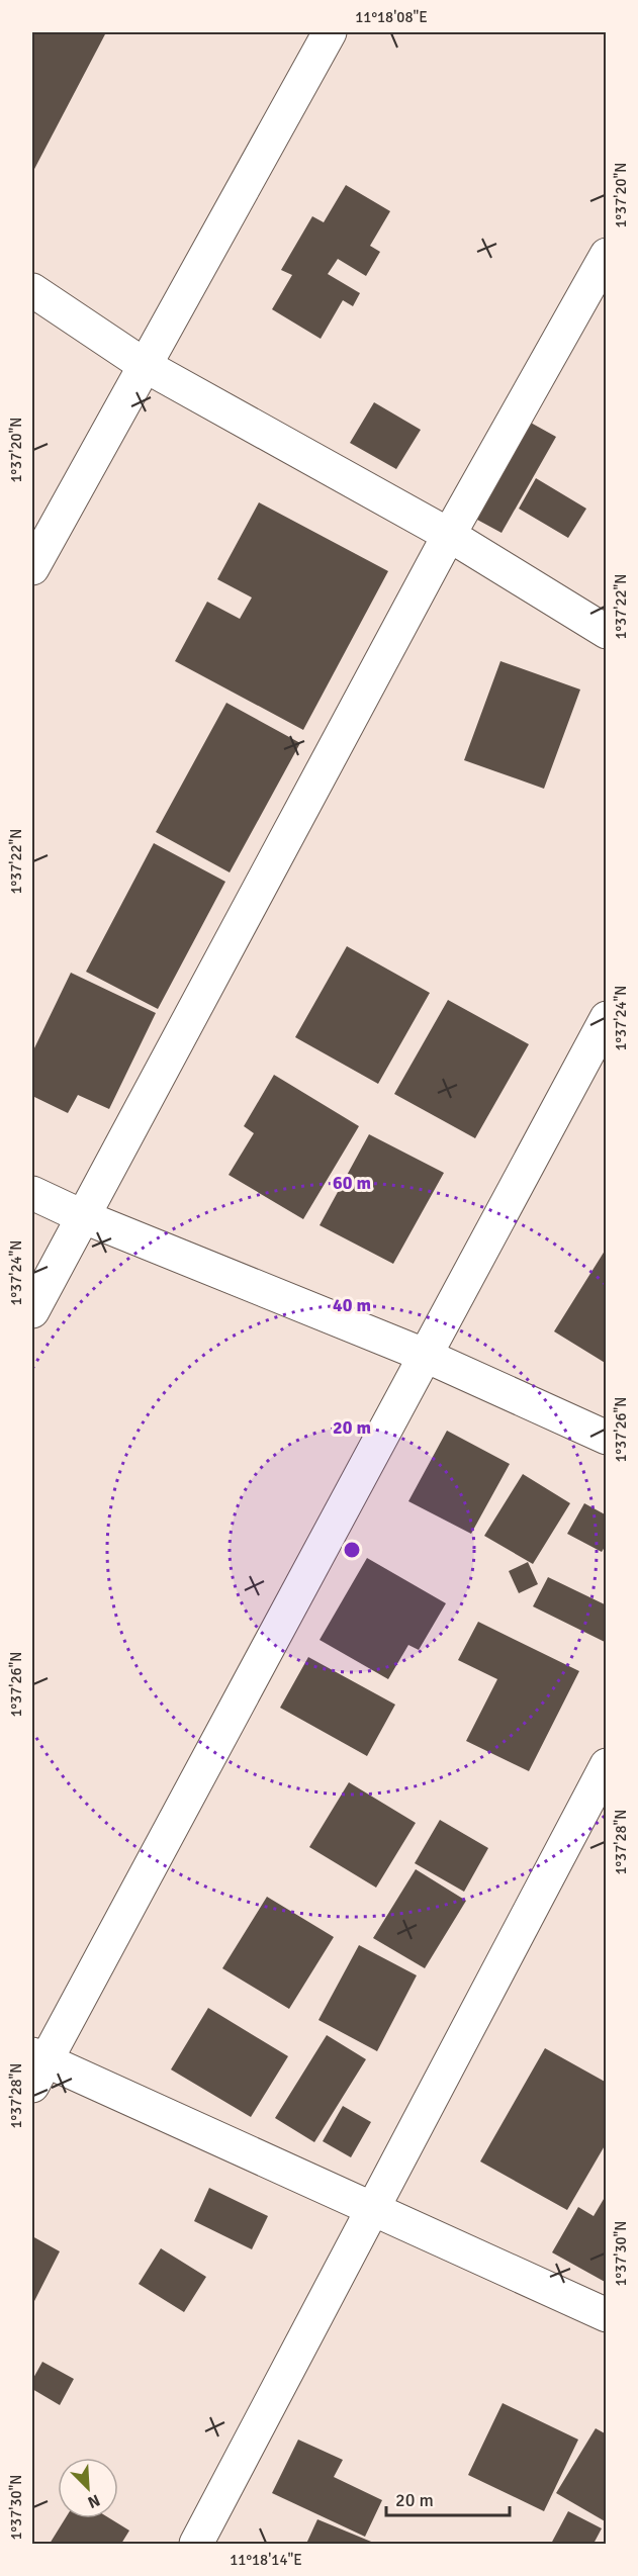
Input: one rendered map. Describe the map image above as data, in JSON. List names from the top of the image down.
{
  "scale_bar": "20 m",
  "north": "bottom right",
  "coordinates": [
    "11°18'08\"E",
    "1°37'20\"N",
    "1°37'22\"N",
    "1°37'24\"N",
    "1°37'26\"N",
    "1°37'28\"N",
    "1°37'30\"N",
    "11°18'14\"E"
  ],
  "rings": ["60 m", "40 m", "20 m"]
}
